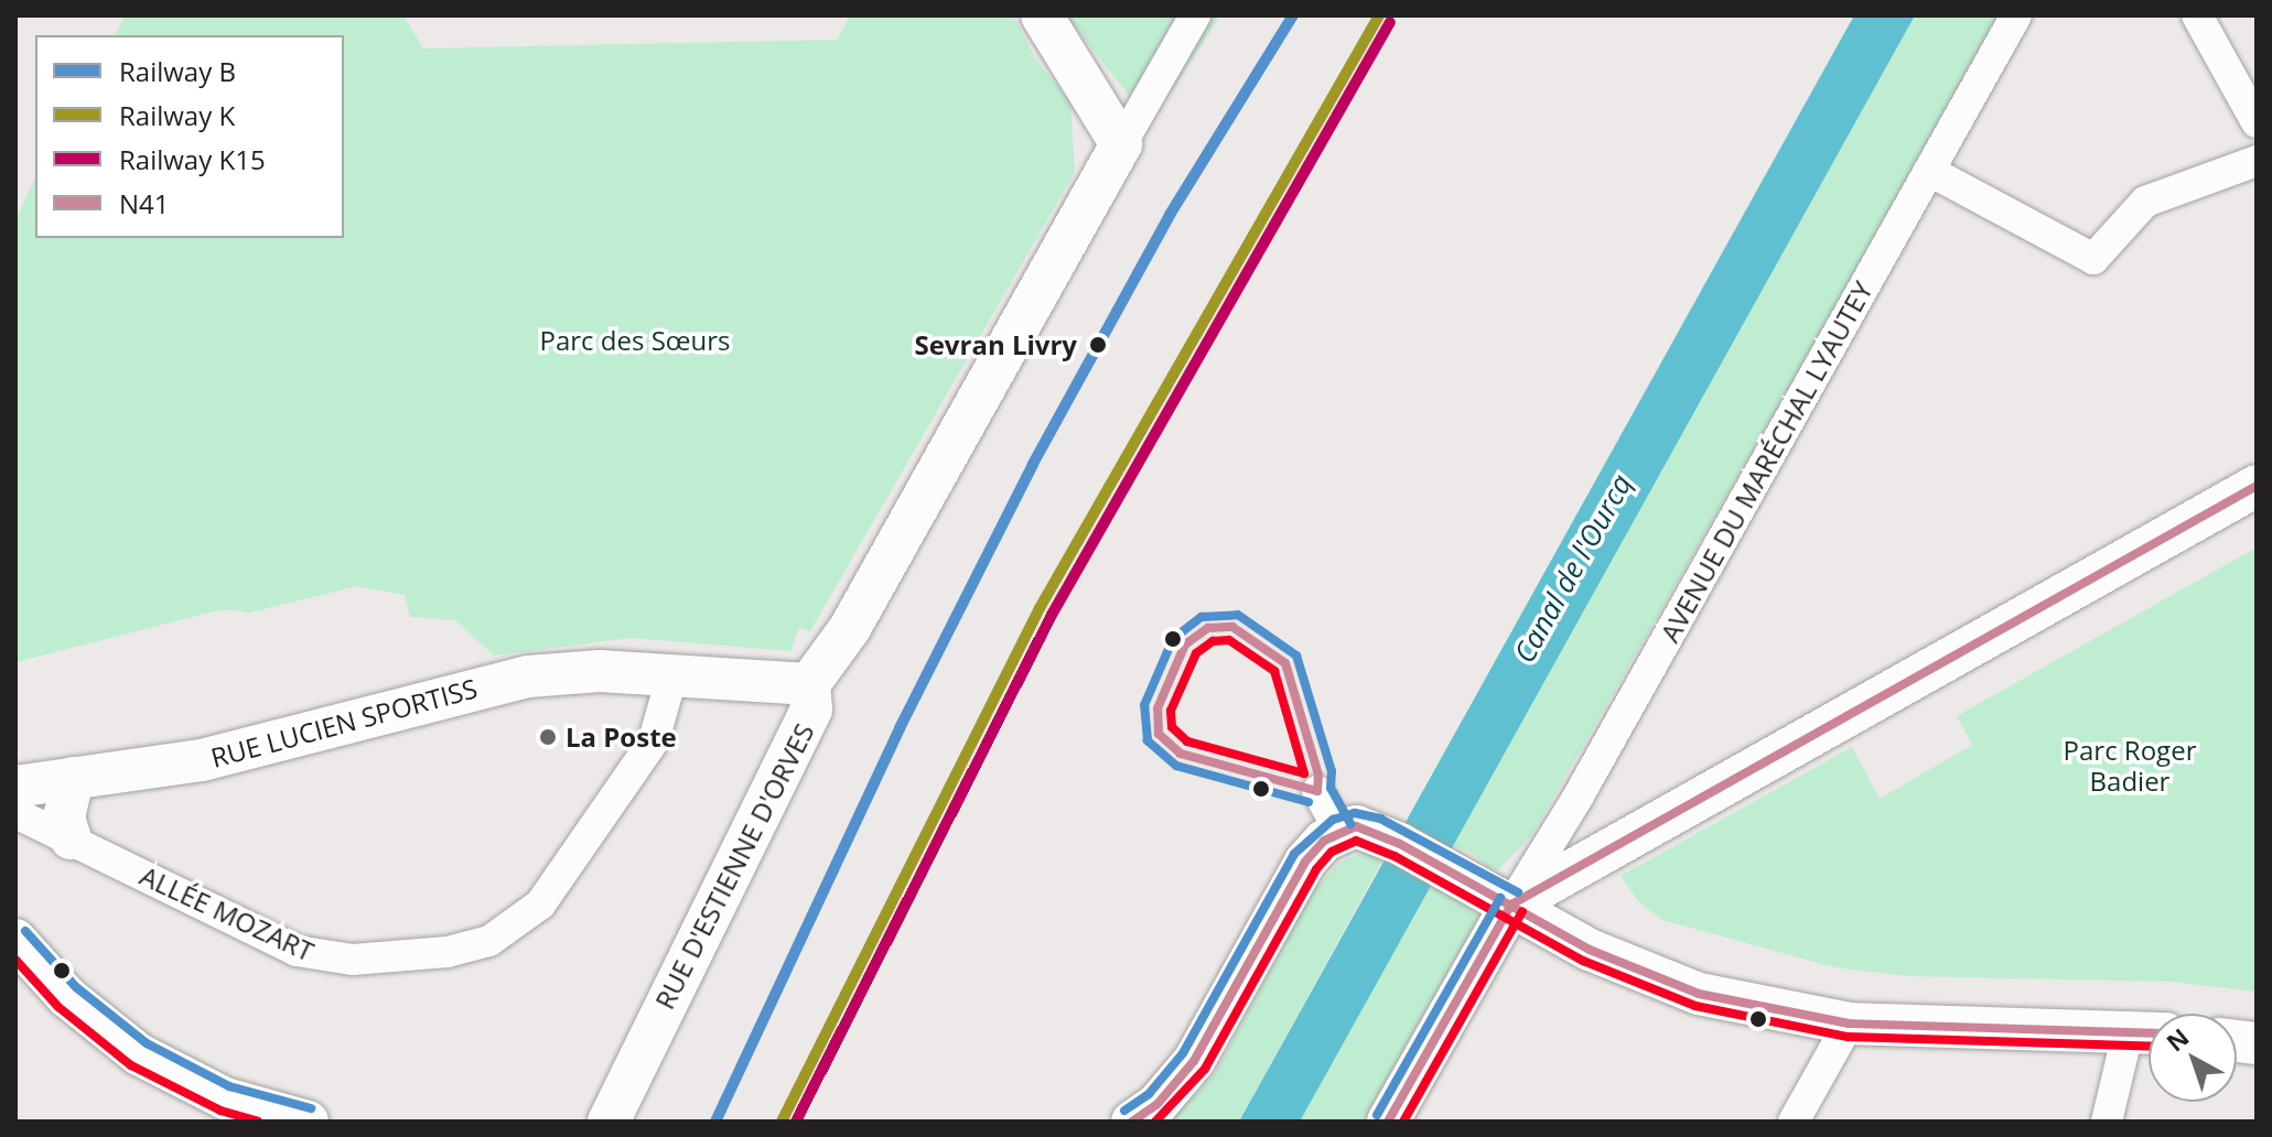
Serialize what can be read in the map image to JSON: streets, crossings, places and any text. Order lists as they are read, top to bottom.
{
  "streets": {
    "street": [
      "AVENUE DU MARÉCHAL LYAUTEY",
      "RUE LUCIEN SPORTISS",
      "RUE D'ESTIENNE D'ORVES",
      "ALLÉE MOZART"
    ]
  },
  "crossings": [
    ["RUE LUCIEN SPORTISS", "RUE D'ESTIENNE D'ORVES"],
    ["RUE LUCIEN SPORTISS", "ALLÉE MOZART"]
  ],
  "water": ["Canal de l'Ourcq"],
  "parks": ["Parc des Sœurs", "Parc Roger Badier"],
  "places": ["Sevran Livry", "La Poste"],
  "lines": [
    "rail line B",
    "rail line K",
    "rail line K15",
    "transit line N41"
  ],
  "legend": [
    "Railway B",
    "Railway K",
    "Railway K15",
    "N41"
  ],
  "north": "top left"
}
